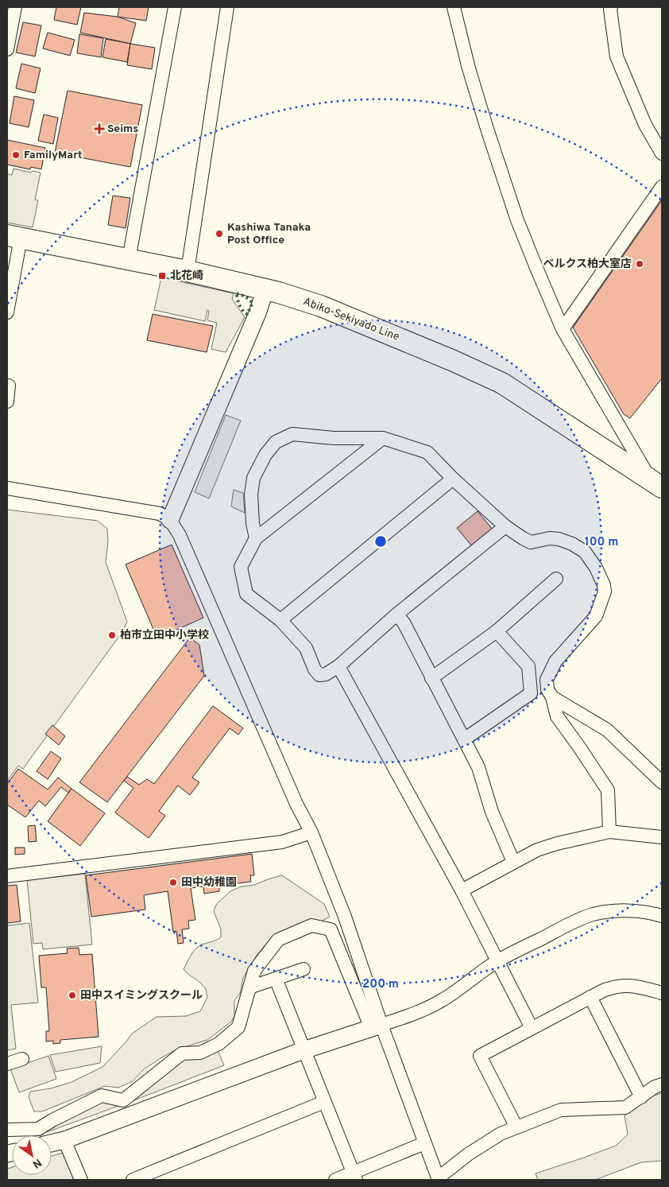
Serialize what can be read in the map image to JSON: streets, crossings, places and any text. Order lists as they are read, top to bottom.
{
  "streets": {
    "main road": ["Abiko-Sekiyado Line"]
  },
  "places": {
    "health": ["Seims"],
    "other": [
      "FamilyMart",
      "Kashiwa Tanaka Post Office",
      "ベルクス柏大室店",
      "柏市立田中小学校",
      "田中幼稚園",
      "田中スイミングスクール"
    ],
    "transit": ["北花崎"]
  },
  "north": "bottom right",
  "rings": ["100 m", "200 m"]
}
